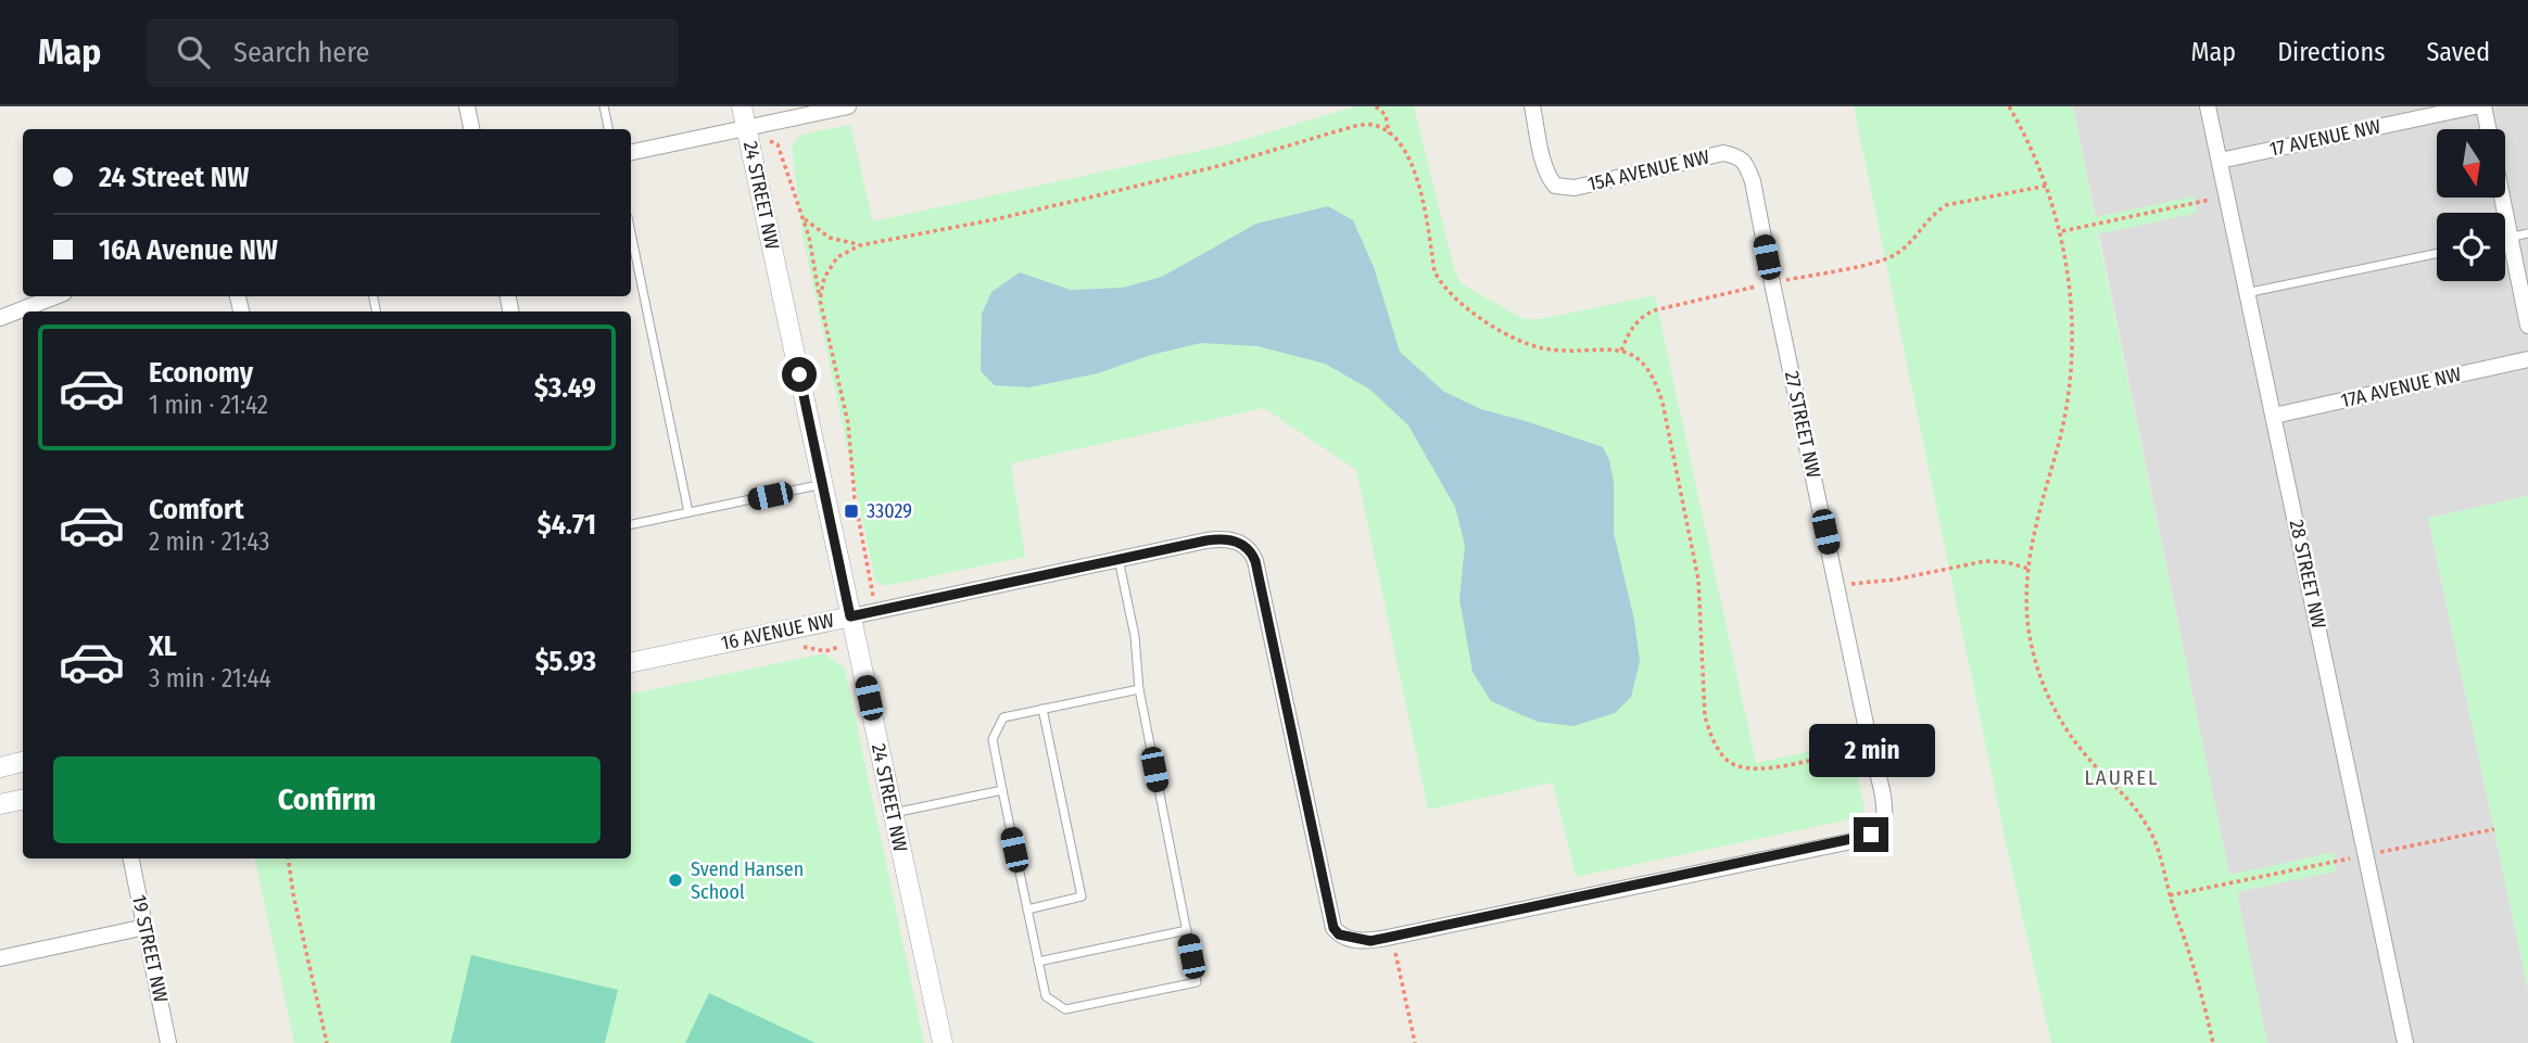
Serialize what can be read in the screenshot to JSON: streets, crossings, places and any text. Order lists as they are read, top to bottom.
{
  "streets": {
    "street": [
      "17 AVENUE NW",
      "15A AVENUE NW",
      "24 STREET NW",
      "17A AVENUE NW",
      "27 STREET NW",
      "28 STREET NW",
      "16 AVENUE NW",
      "19 STREET NW"
    ]
  },
  "crossings": [
    ["17 AVENUE NW", "28 STREET NW"],
    ["15A AVENUE NW", "27 STREET NW"],
    ["24 STREET NW", "16 AVENUE NW"],
    ["17A AVENUE NW", "28 STREET NW"],
    ["27 STREET NW", "16 AVENUE NW"]
  ],
  "districts": ["LAUREL"],
  "places": {
    "transit": ["33029"],
    "other": ["Svend Hansen School"]
  },
  "north": "bottom",
  "page": {
    "header": "Map",
    "search": "Search here",
    "nav": ["Map", "Directions", "Saved"],
    "banner": ["24 Street NW", "16A Avenue NW"],
    "list": [
      {
        "name": "Economy",
        "note": "1 min · 21:42",
        "value": "$3.49"
      },
      {
        "name": "Comfort",
        "note": "2 min · 21:43",
        "value": "$4.71"
      },
      {
        "name": "XL",
        "note": "3 min · 21:44",
        "value": "$5.93"
      }
    ],
    "bubble": "2 min",
    "buttons": "Confirm"
  }
}
